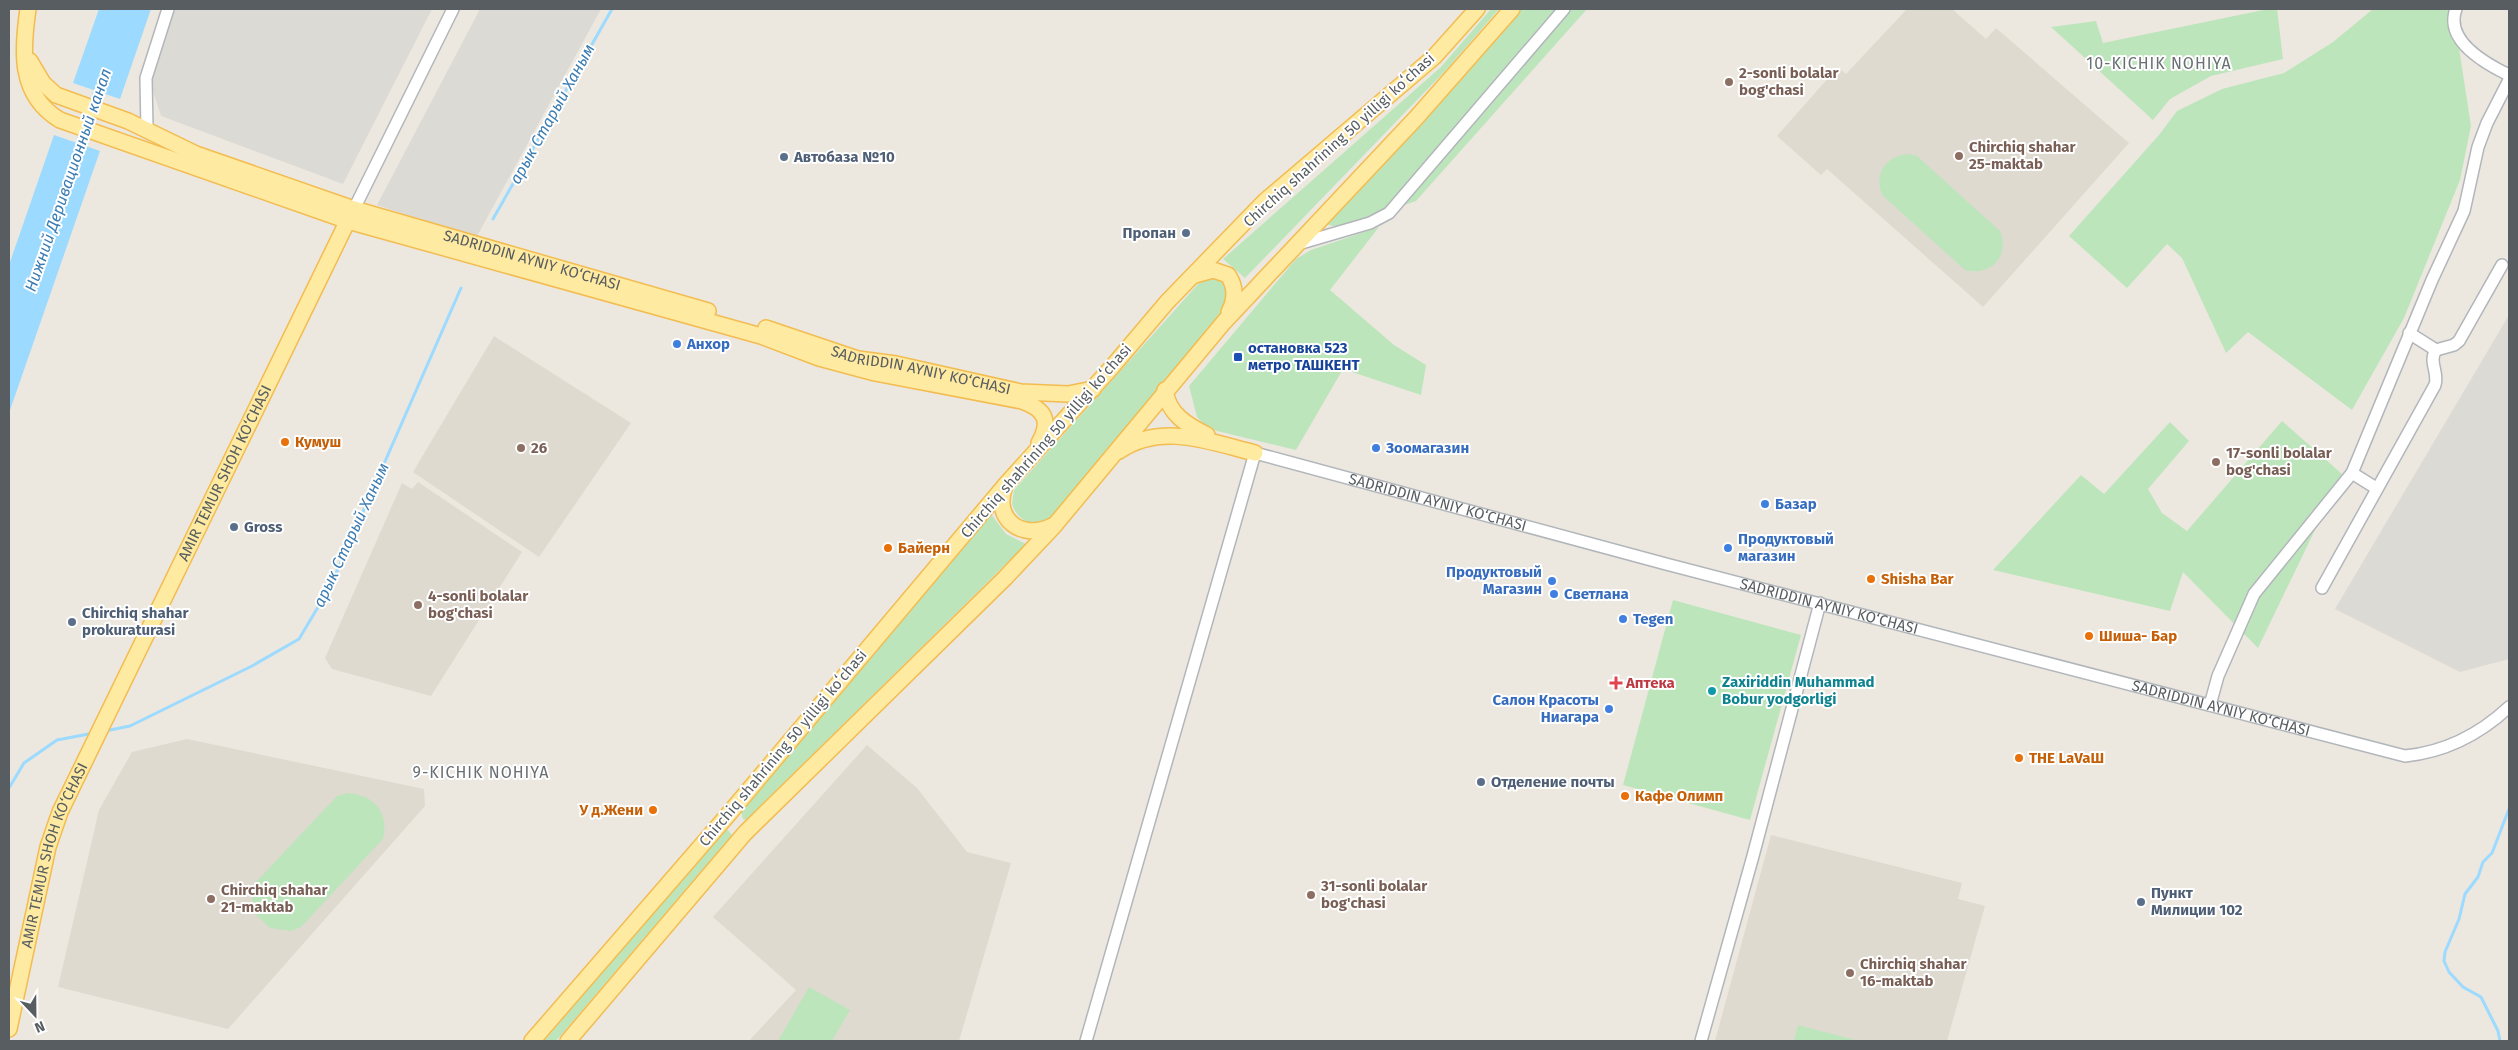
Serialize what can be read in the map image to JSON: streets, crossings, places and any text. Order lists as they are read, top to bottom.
{
  "streets": {
    "main road": ["Chirchiq shahrining 50 yilligi koʻchasi", "SADRIDDIN AYNIY KO‘CHASI", "AMIR TEMUR SHOH KO‘CHASI"]
  },
  "crossings": [
    ["Chirchiq shahrining 50 yilligi koʻchasi", "SADRIDDIN AYNIY KO‘CHASI"],
    ["SADRIDDIN AYNIY KO‘CHASI", "AMIR TEMUR SHOH KO‘CHASI"]
  ],
  "districts": ["10-KICHIK NOHIYA", "9-KICHIK NOHIYA"],
  "water": ["арык Старый Ханым", "Нижний Деривационный канал"],
  "places": {
    "other": [
      "2-sonli bolalar bog'chasi",
      "Chirchiq shahar 25-maktab",
      "Автобаза №10",
      "Пропан",
      "Анхор",
      "Кумуш",
      "26",
      "Зоомагазин",
      "17-sonli bolalar bog'chasi",
      "Базар",
      "Gross",
      "Байерн",
      "Продуктовый магазин",
      "Shisha Bar",
      "Продуктовый Магазин",
      "Светлана",
      "4-sonli bolalar bog'chasi",
      "Tegen",
      "Chirchiq shahar prokuraturasi",
      "Шиша- Бар",
      "Zaxiriddin Muhammad Bobur yodgorligi",
      "Салон Красоты Ниагара",
      "THE LaVaШ",
      "Отделение почты",
      "Кафе Олимп",
      "У д.Жени",
      "31-sonli bolalar bog'chasi",
      "Chirchiq shahar 21-maktab",
      "Пункт Милиции 102",
      "Chirchiq shahar 16-maktab"
    ],
    "transit": ["остановка 523 метро ТАШКЕНТ"],
    "health": ["Аптека"]
  },
  "north": "bottom"
}
